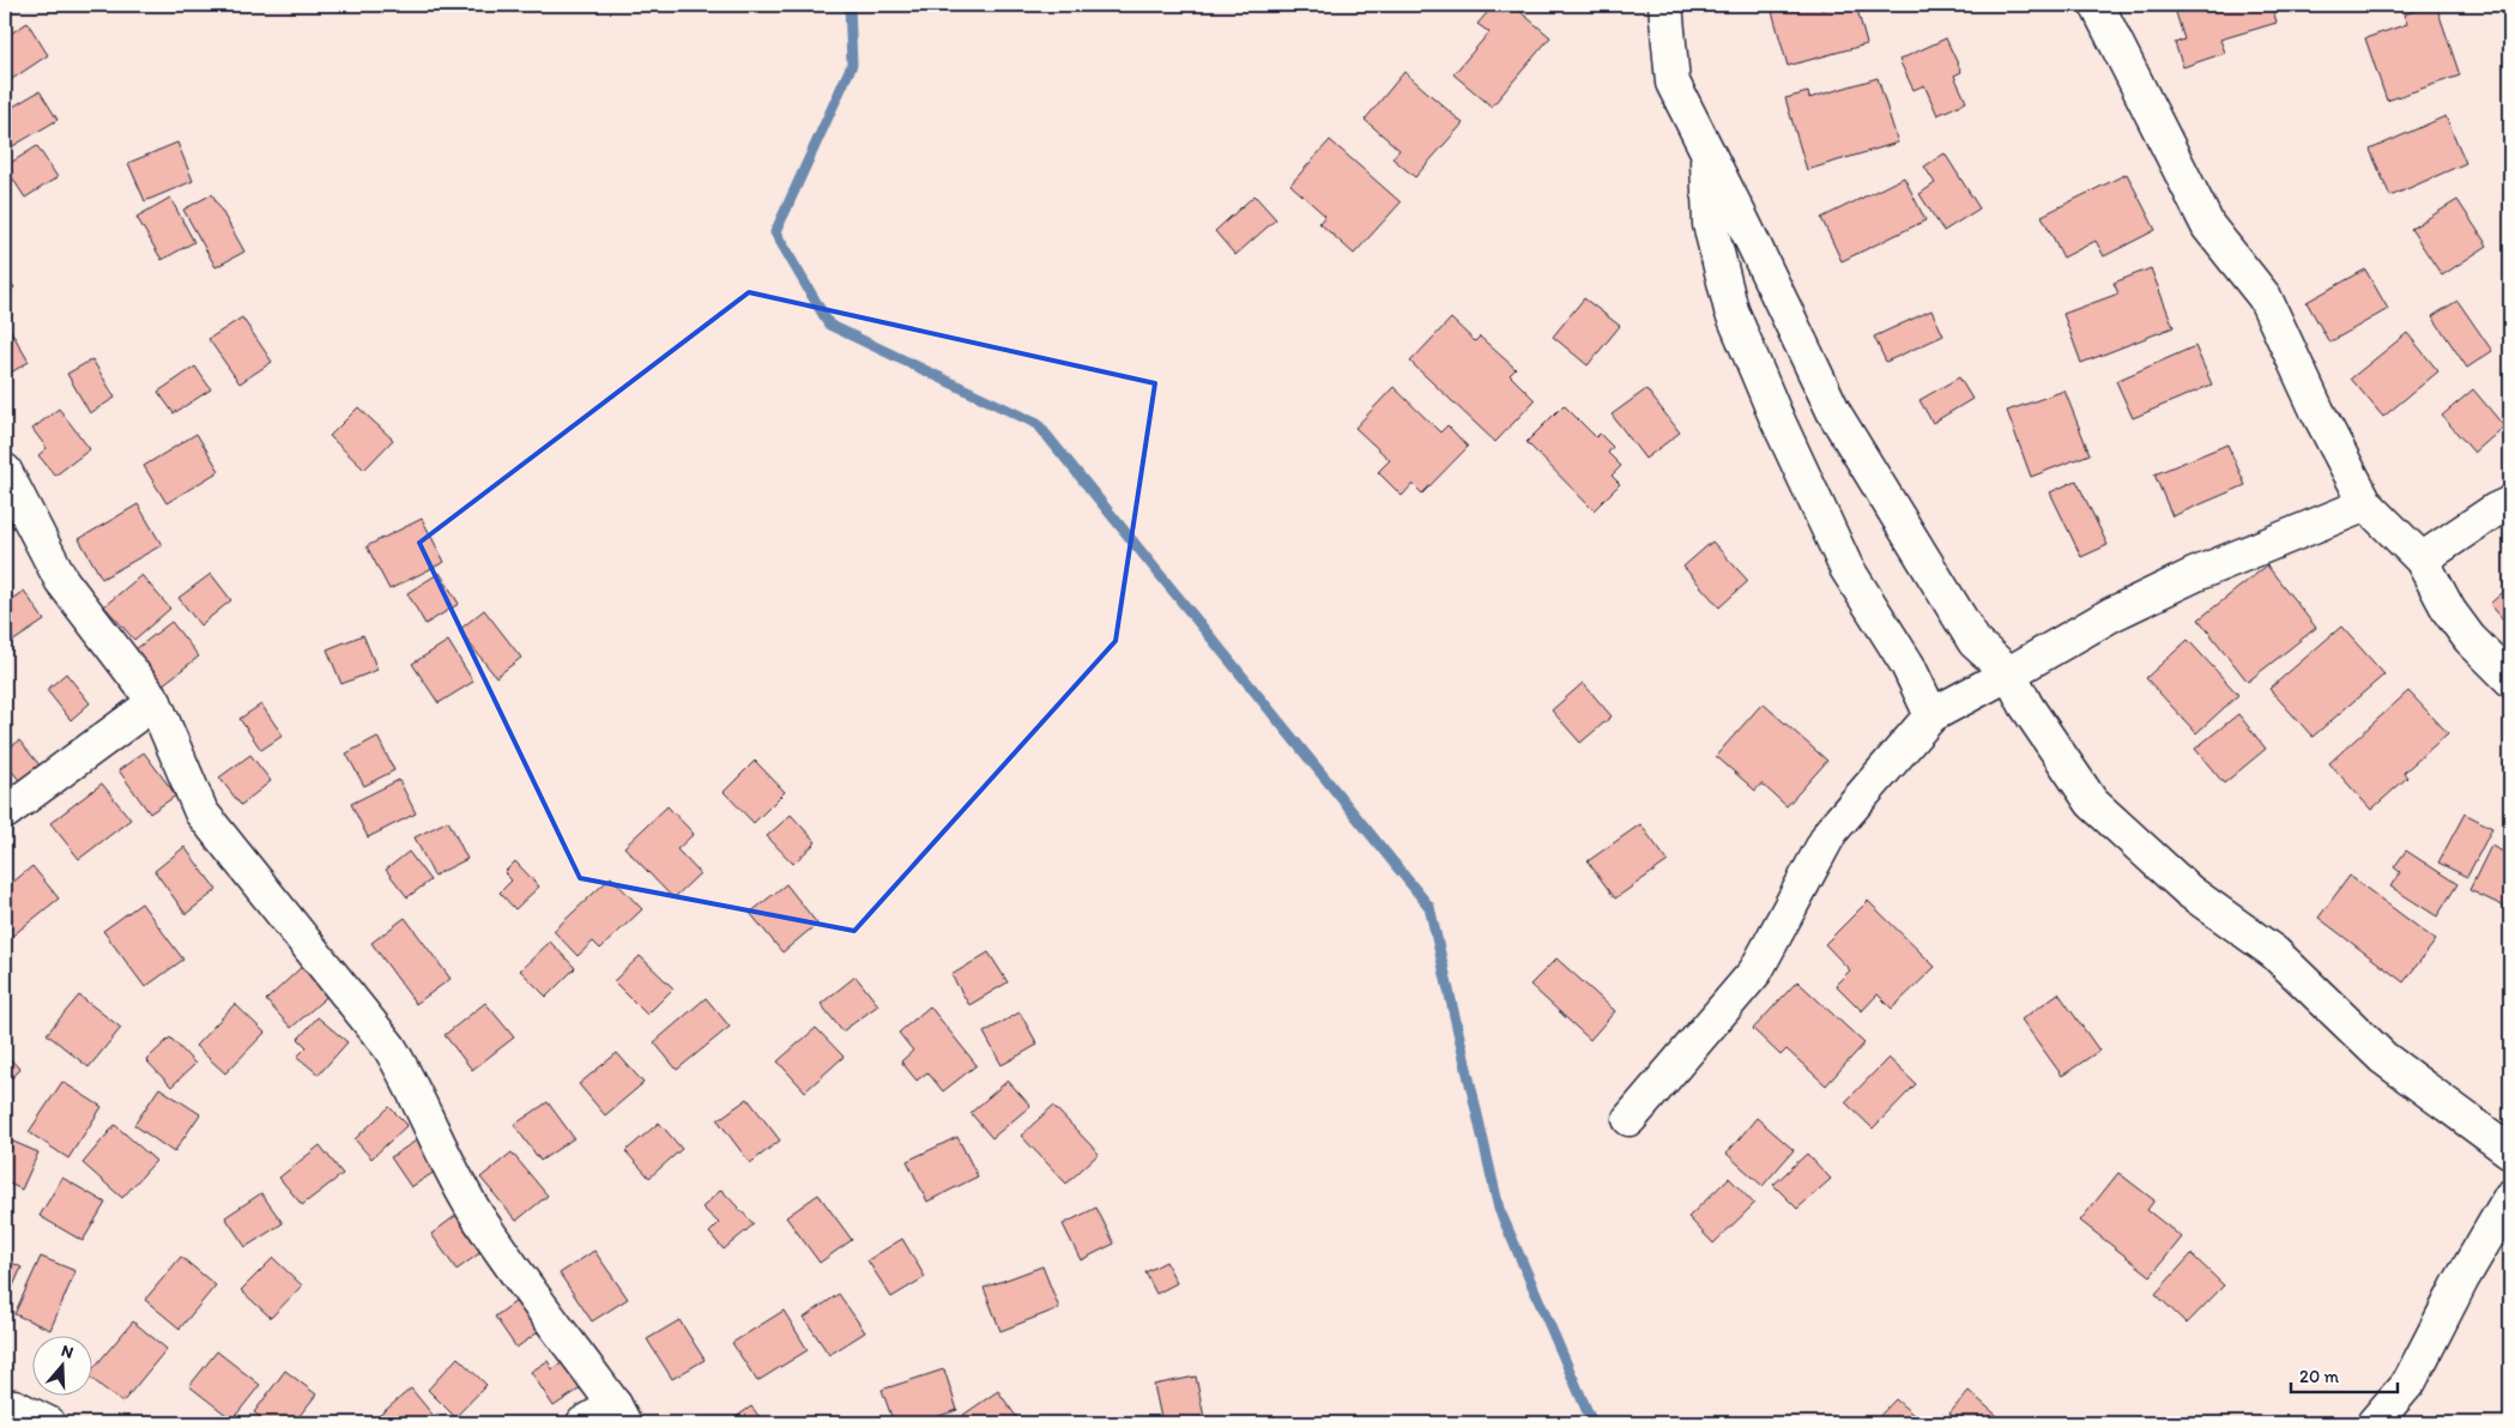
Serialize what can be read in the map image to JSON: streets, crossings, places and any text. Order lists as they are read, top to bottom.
{
  "scale_bar": "20 m",
  "north": "top"
}
